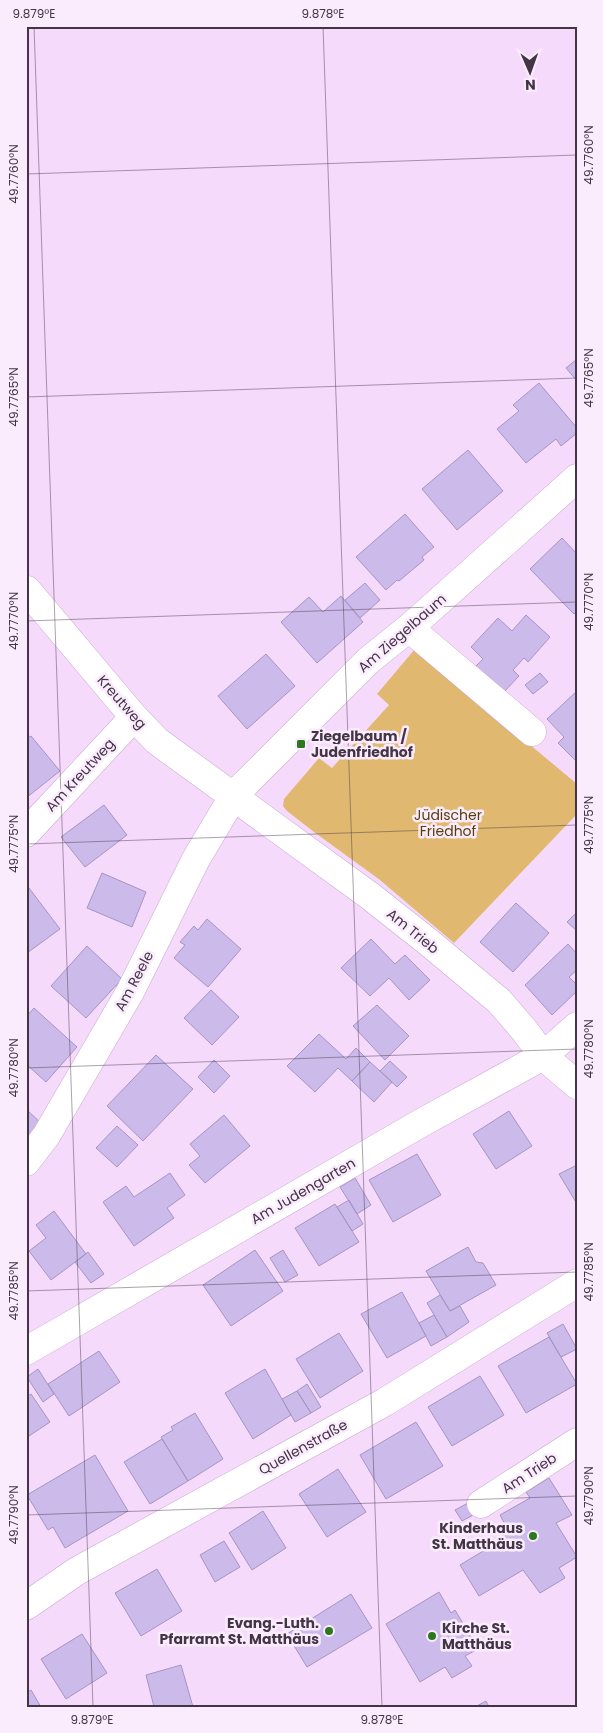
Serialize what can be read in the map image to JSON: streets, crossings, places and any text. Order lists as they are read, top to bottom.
{
  "streets": {
    "street": [
      "Am Ziegelbaum",
      "Kreutweg",
      "Am Kreutweg",
      "Am Trieb",
      "Am Reele",
      "Am Judengarten",
      "Quellenstraße"
    ]
  },
  "crossings": [
    ["Am Ziegelbaum", "Kreutweg"],
    ["Am Ziegelbaum", "Am Trieb"],
    ["Am Ziegelbaum", "Am Reele"],
    ["Kreutweg", "Am Kreutweg"],
    ["Kreutweg", "Am Trieb"],
    ["Kreutweg", "Am Reele"],
    ["Am Trieb", "Am Reele"],
    ["Am Trieb", "Am Judengarten"]
  ],
  "parks": ["Jüdischer Friedhof"],
  "places": {
    "transit": ["Ziegelbaum / Judenfriedhof"],
    "other": ["Kinderhaus St. Matthäus", "Evang.-Luth. Pfarramt St. Matthäus", "Kirche St. Matthäus"]
  },
  "north": "bottom",
  "coordinates": [
    "9.879°E",
    "9.878°E",
    "49.7760°N",
    "49.7765°N",
    "49.7770°N",
    "49.7775°N",
    "49.7780°N",
    "49.7785°N",
    "49.7790°N"
  ]
}
